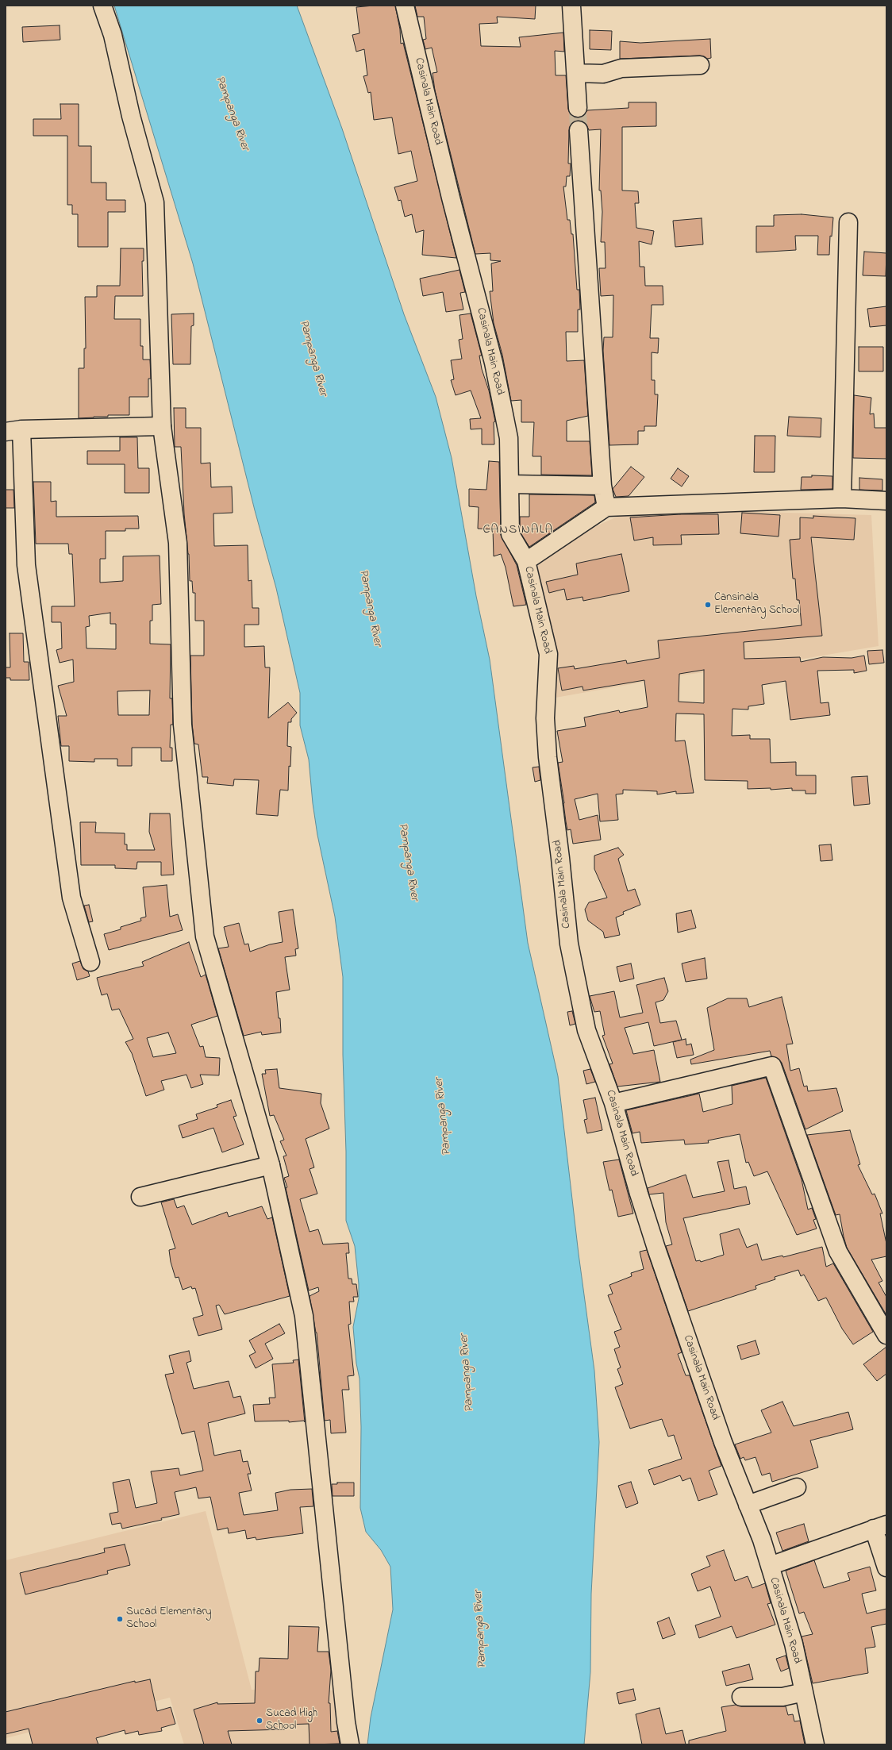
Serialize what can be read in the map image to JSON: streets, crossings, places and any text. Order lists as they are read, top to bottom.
{
  "streets": {
    "street": ["Casinala Main Road"]
  },
  "districts": ["CANSINALA"],
  "water": ["Pampanga River"],
  "places": ["Cansinala Elementary School", "Sucad Elementary School", "Sucad High School"]
}
